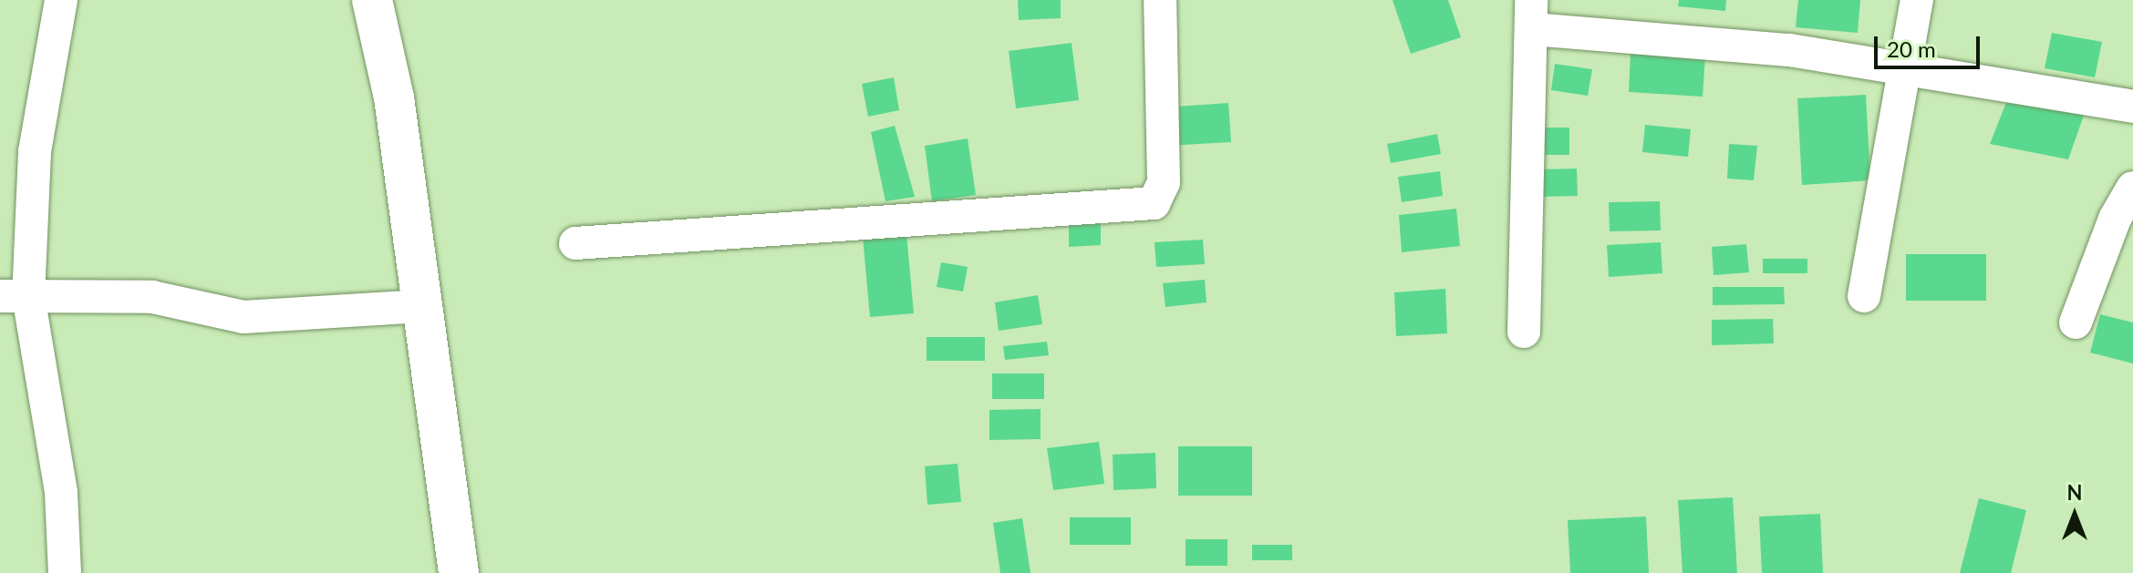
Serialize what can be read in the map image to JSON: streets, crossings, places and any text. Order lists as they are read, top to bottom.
{
  "scale_bar": "20 m",
  "north": "top"
}
